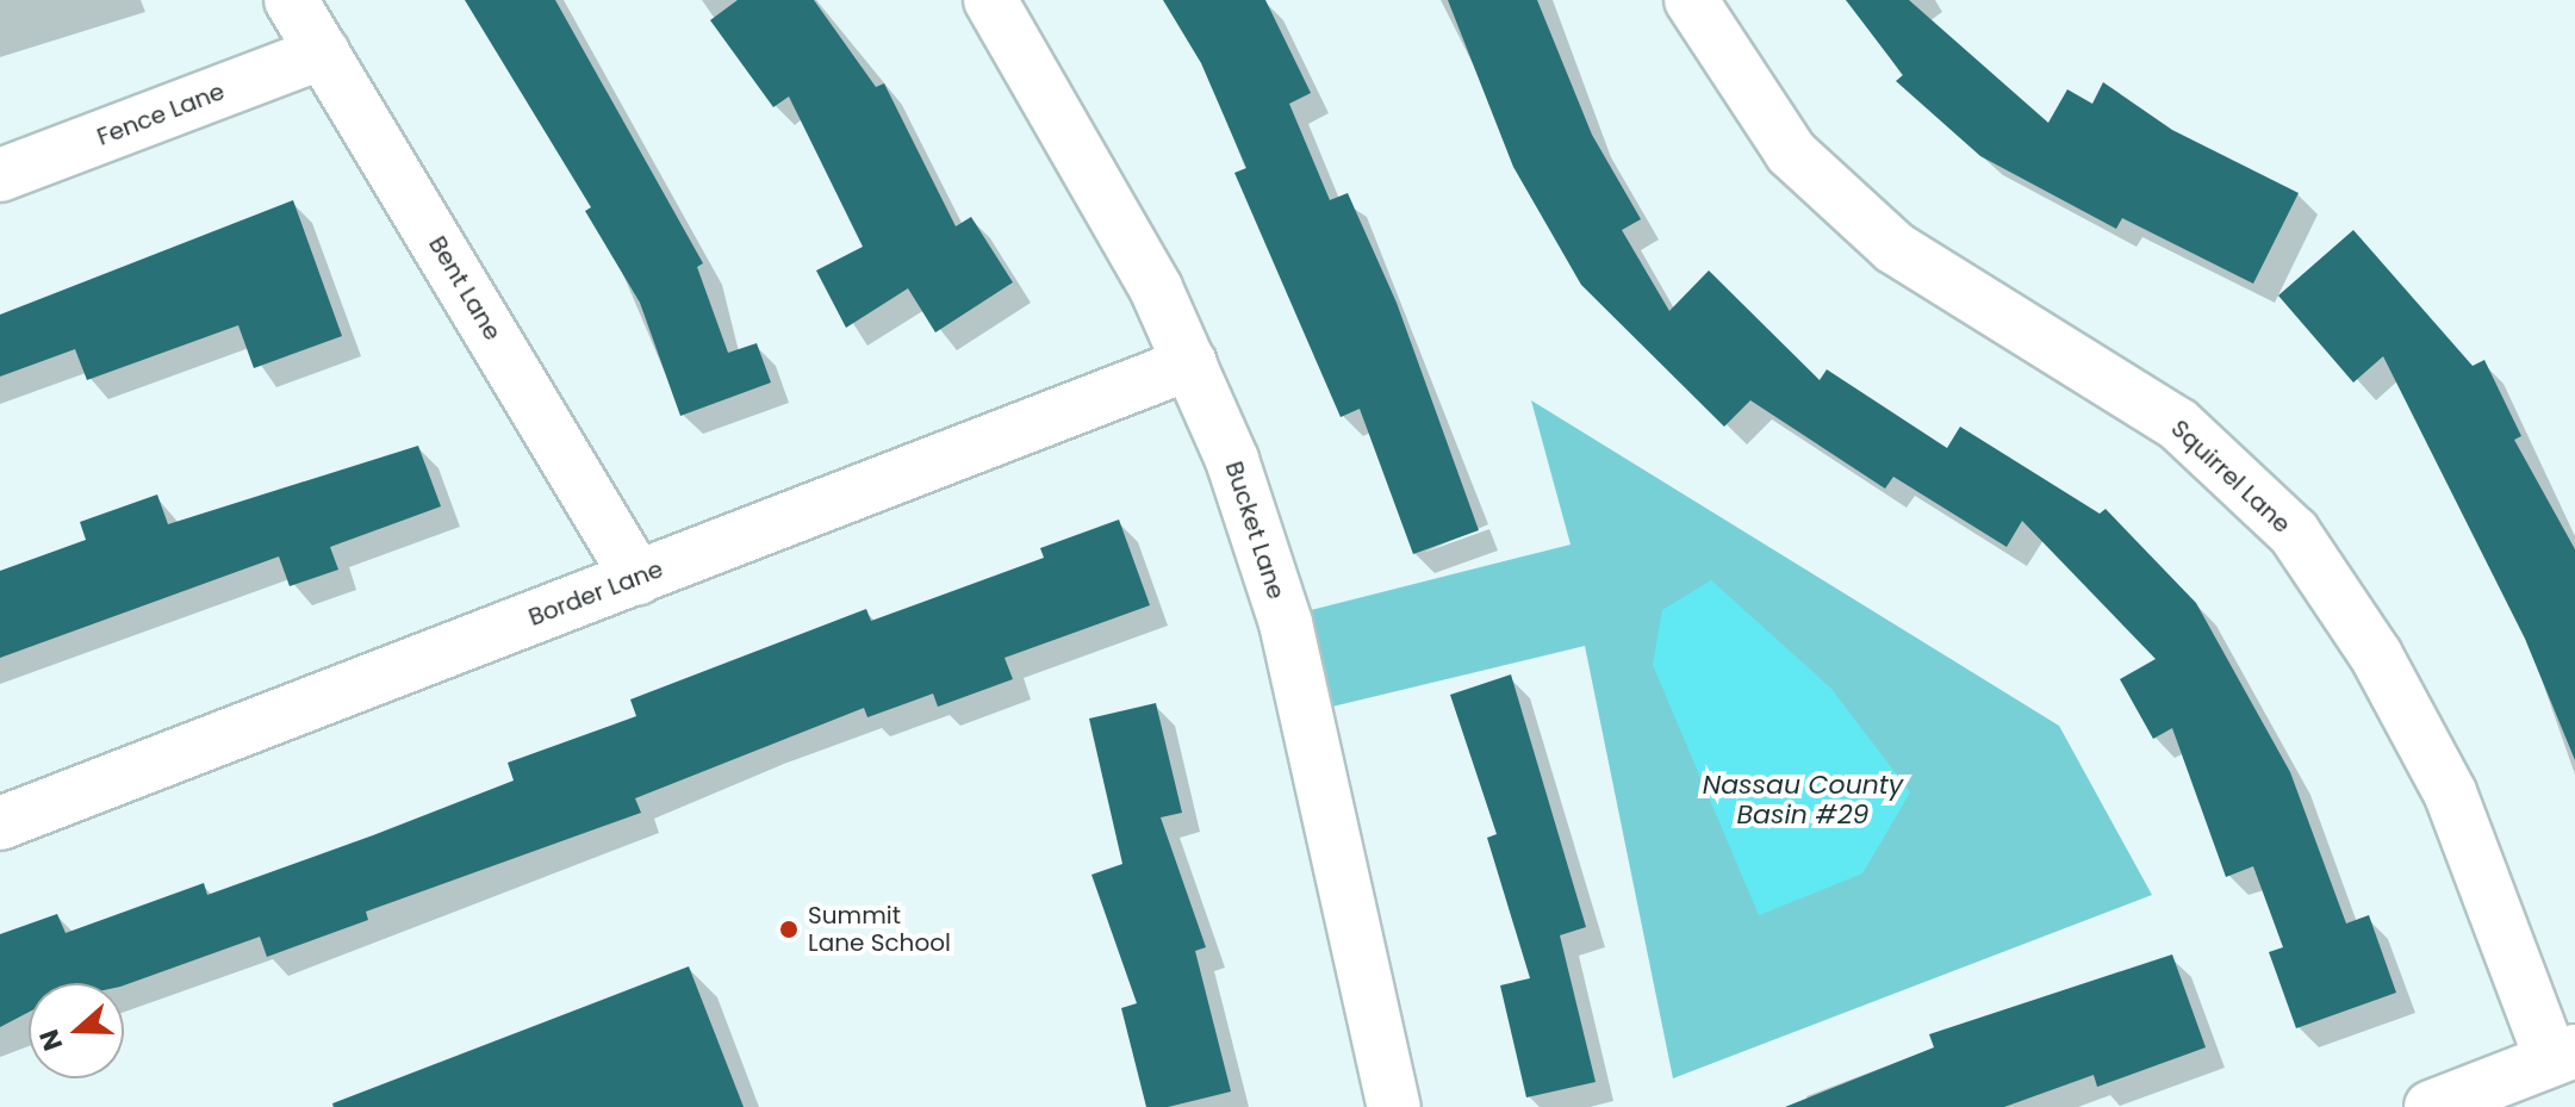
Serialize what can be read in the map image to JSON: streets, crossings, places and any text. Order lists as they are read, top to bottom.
{
  "streets": {
    "street": [
      "Fence Lane",
      "Bent Lane",
      "Squirrel Lane",
      "Bucket Lane",
      "Border Lane"
    ]
  },
  "crossings": [
    ["Fence Lane", "Bent Lane"],
    ["Bent Lane", "Border Lane"],
    ["Bucket Lane", "Border Lane"]
  ],
  "water": ["Nassau County Basin #29"],
  "places": ["Summit Lane School"],
  "north": "left"
}
